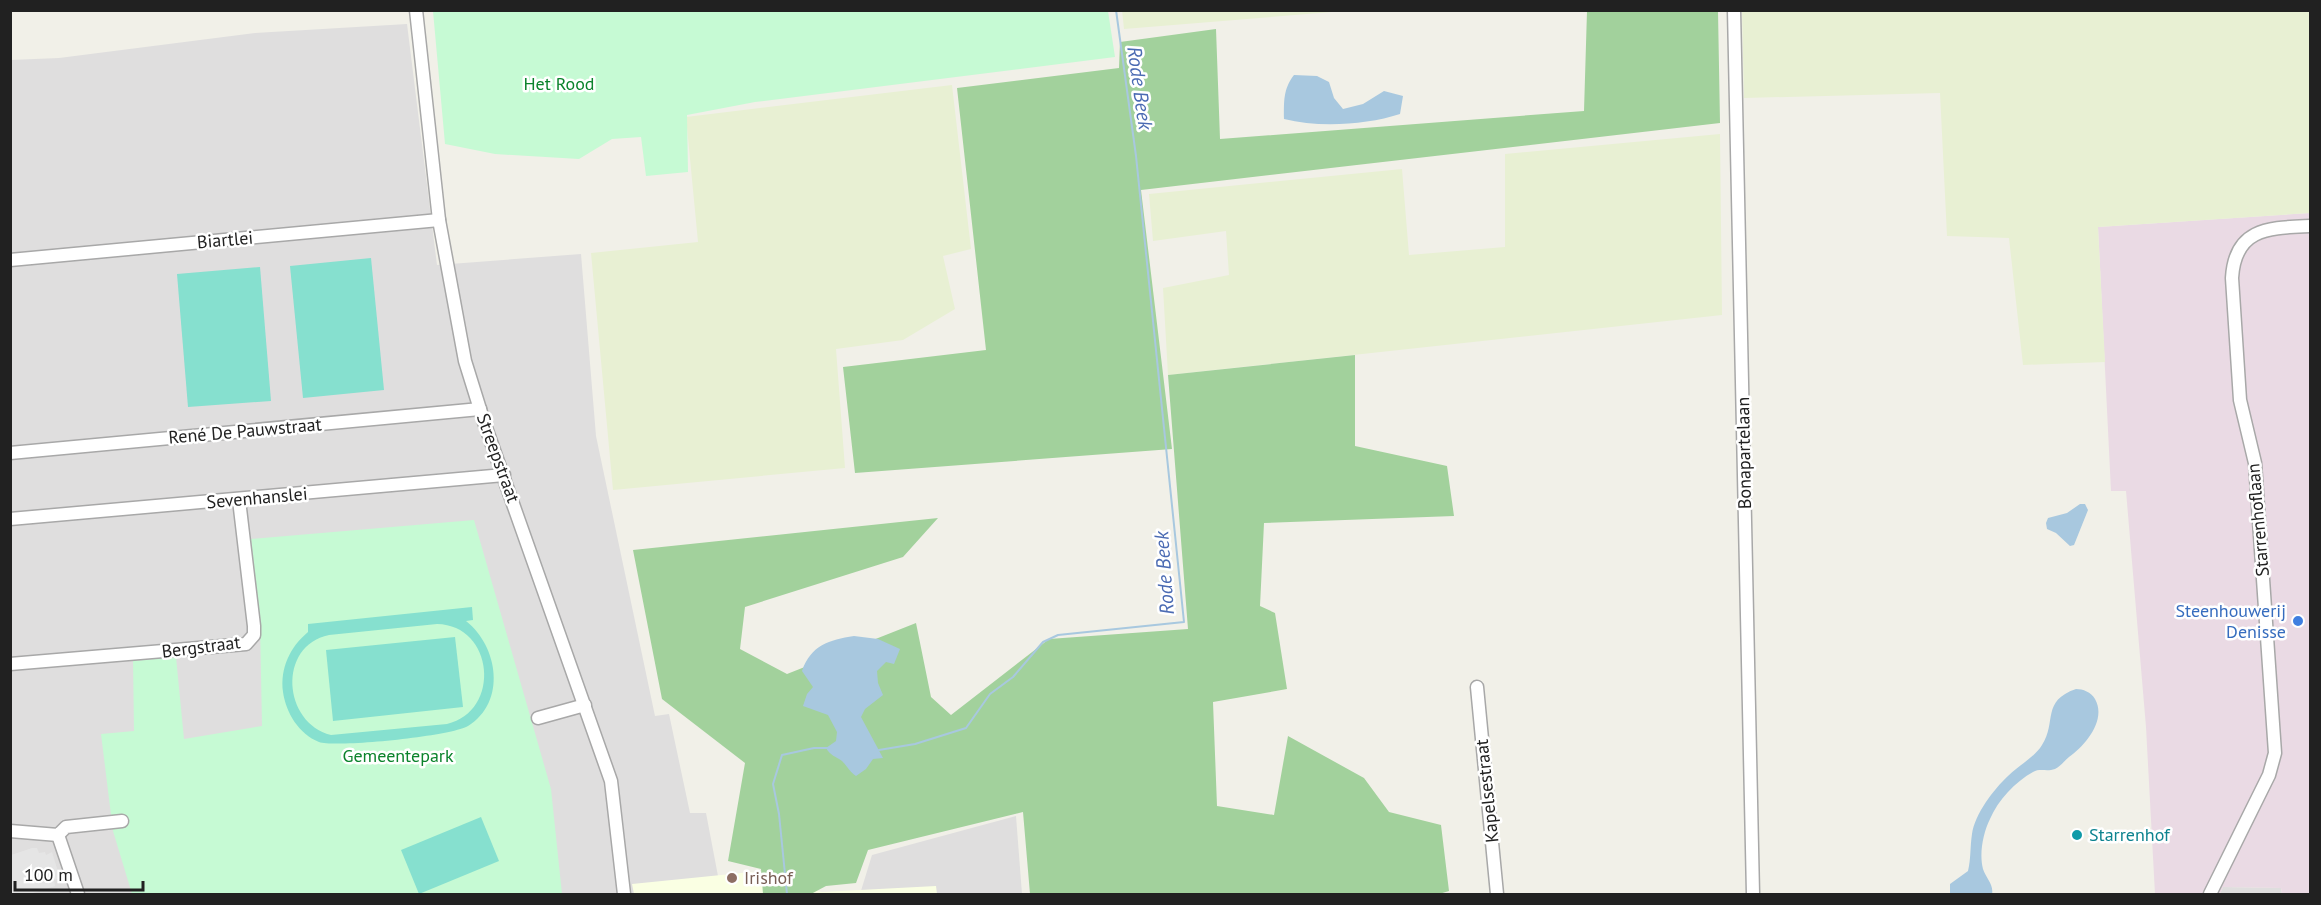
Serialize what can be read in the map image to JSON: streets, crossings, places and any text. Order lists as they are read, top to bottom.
{
  "streets": {
    "street": [
      "Biartlei",
      "René De Pauwstraat",
      "Bonapartelaan",
      "Streepstraat",
      "Sevenhanslei",
      "Starrenhoflaan",
      "Bergstraat",
      "Kapelsestraat"
    ]
  },
  "crossings": [
    ["Biartlei", "Streepstraat"],
    ["René De Pauwstraat", "Streepstraat"],
    ["Streepstraat", "Sevenhanslei"],
    ["Sevenhanslei", "Bergstraat"]
  ],
  "water": ["Rode Beek"],
  "parks": ["Het Rood", "Gemeentepark"],
  "places": ["Steenhouwerij Denisse", "Starrenhof", "Irishof"],
  "scale_bar": "100 m"
}
